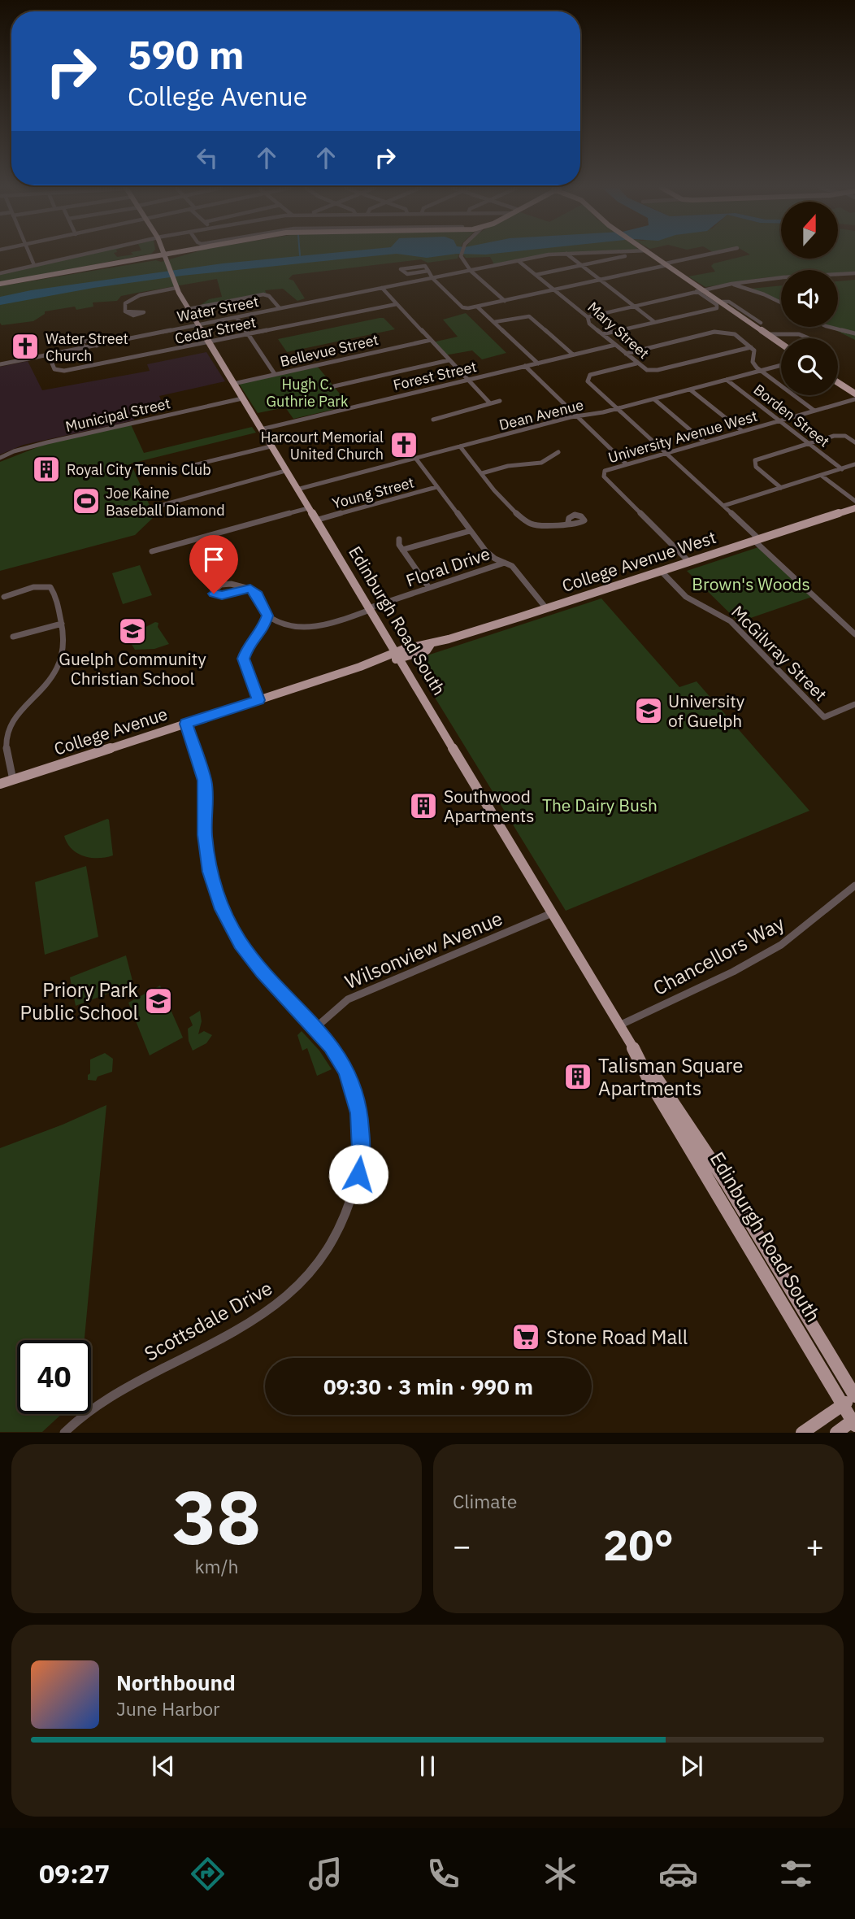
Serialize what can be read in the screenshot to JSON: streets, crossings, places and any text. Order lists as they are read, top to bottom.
{
  "streets": {
    "main road": ["College Avenue West", "Edinburgh Road South", "College Avenue"],
    "street": [
      "Water Street",
      "Cedar Street",
      "Mary Street",
      "Bellevue Street",
      "Forest Street",
      "Municipal Street",
      "Dean Avenue",
      "Borden Street",
      "University Avenue West",
      "Young Street",
      "Floral Drive",
      "McGilvray Street",
      "Wilsonview Avenue",
      "Chancellors Way",
      "Scottsdale Drive"
    ]
  },
  "crossings": [
    ["Water Street", "Cedar Street"],
    ["Water Street", "Mary Street"],
    ["Water Street", "Edinburgh Road South"],
    ["Cedar Street", "Edinburgh Road South"],
    ["Mary Street", "Forest Street"],
    ["Bellevue Street", "Edinburgh Road South"],
    ["Forest Street", "Edinburgh Road South"],
    ["Municipal Street", "Edinburgh Road South"],
    ["Dean Avenue", "Borden Street"],
    ["Dean Avenue", "Edinburgh Road South"],
    ["Borden Street", "University Avenue West"],
    ["University Avenue West", "College Avenue West"],
    ["Young Street", "Edinburgh Road South"],
    ["College Avenue West", "Edinburgh Road South"],
    ["College Avenue West", "McGilvray Street"],
    ["College Avenue West", "College Avenue"],
    ["Floral Drive", "Edinburgh Road South"],
    ["Edinburgh Road South", "Wilsonview Avenue"],
    ["Edinburgh Road South", "Chancellors Way"],
    ["College Avenue", "Scottsdale Drive"],
    ["Wilsonview Avenue", "Scottsdale Drive"]
  ],
  "parks": ["Hugh C. Guthrie Park", "Brown's Woods", "The Dairy Bush"],
  "places": {
    "church": ["Water Street Church", "Harcourt Memorial United Church"],
    "building": ["Royal City Tennis Club", "Southwood Apartments", "Talisman Square Apartments"],
    "sports": ["Joe Kaine Baseball Diamond"],
    "school or university": ["Guelph Community Christian School", "University of Guelph", "Priory Park Public School"],
    "supermarket": ["Stone Road Mall"]
  },
  "north": "top",
  "page": {
    "turn": ["590 m", "College Avenue"],
    "limit": "40",
    "trip": "09:30 · 3 min · 990 m",
    "tile": [
      ["38", "km/h"],
      "Climate"
    ],
    "heat": ["−", "20°", "+"],
    "song": ["Northbound", "June Harbor"],
    "tabs": "09:27"
  }
}
